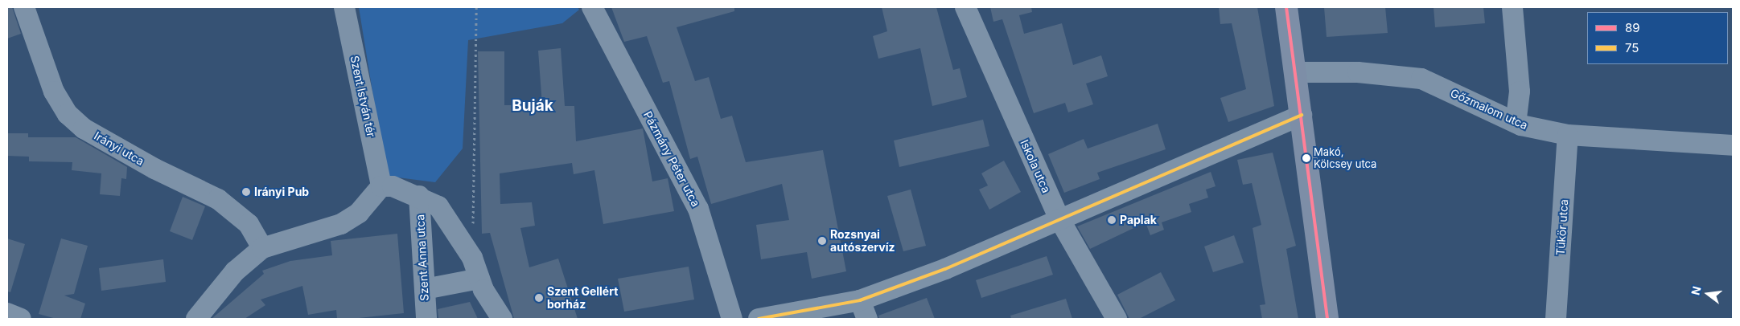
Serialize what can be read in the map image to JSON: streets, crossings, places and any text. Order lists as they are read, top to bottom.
{
  "streets": {
    "street": [
      "Szent István tér",
      "Gőzmalom utca",
      "Irányi utca",
      "Pázmány Péter utca",
      "Iskola utca",
      "Tükör utca",
      "Szent Anna utca"
    ]
  },
  "crossings": [
    ["Gőzmalom utca", "Tükör utca"]
  ],
  "districts": ["Buják"],
  "places": [
    "Makó, Kölcsey utca",
    "Irányi Pub",
    "Paplak",
    "Rozsnyai autószervíz",
    "Szent Gellért borház"
  ],
  "lines": ["transit line 89", "transit line 75"],
  "legend": ["89", "75"],
  "north": "left"
}
